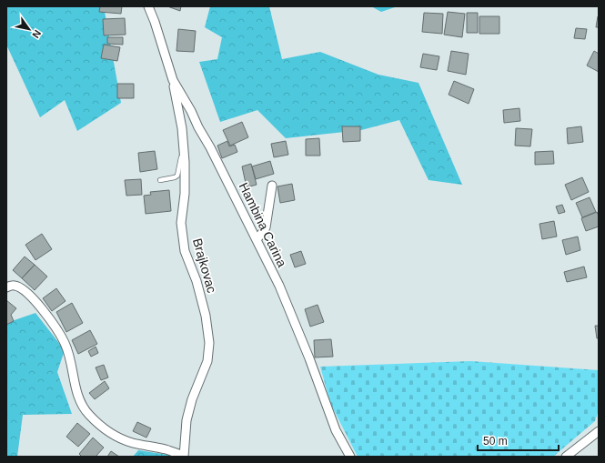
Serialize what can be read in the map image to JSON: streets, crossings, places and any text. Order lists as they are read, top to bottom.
{
  "streets": {
    "street": ["Hambina Carina", "Brajkovac"]
  },
  "crossings": [
    ["Hambina Carina", "Brajkovac"]
  ],
  "scale_bar": "50 m",
  "north": "bottom right"
}
